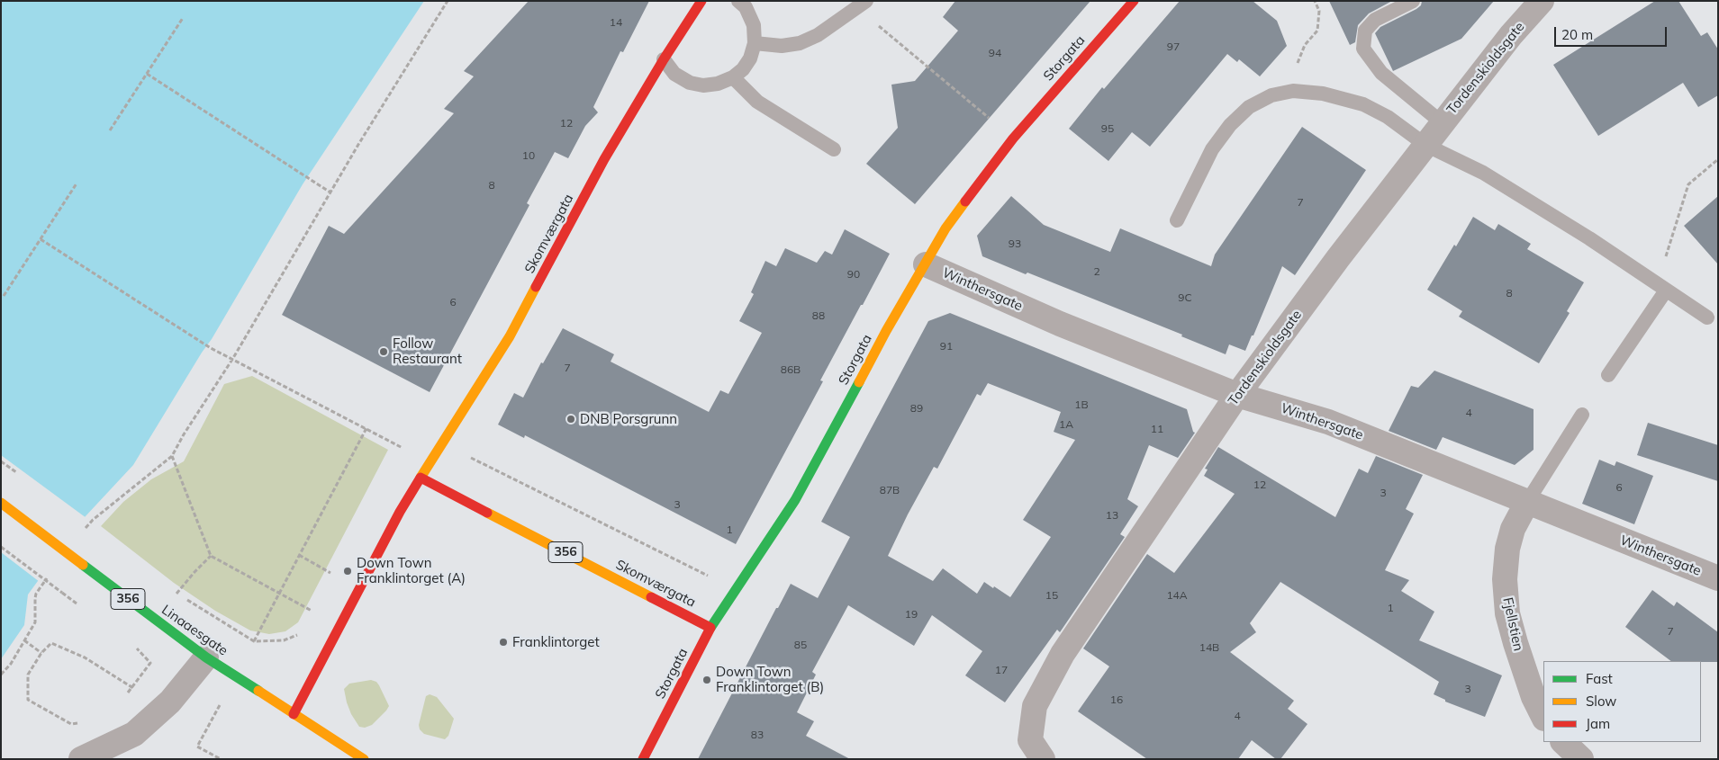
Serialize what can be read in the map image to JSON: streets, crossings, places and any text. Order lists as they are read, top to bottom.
{
  "streets": {
    "street": [
      "Storgata",
      "Tordenskioldsgate",
      "Skomværgata",
      "Winthersgate",
      "356",
      "Fjellstien",
      "Linaaesgate"
    ]
  },
  "crossings": [
    ["Storgata", "Skomværgata"],
    ["Storgata", "Winthersgate"],
    ["Tordenskioldsgate", "Winthersgate"],
    ["Skomværgata", "356"],
    ["Skomværgata", "Linaaesgate"],
    ["Winthersgate", "Fjellstien"],
    ["356", "Linaaesgate"]
  ],
  "places": [
    "Follow Restaurant",
    "DNB Porsgrunn",
    "Down Town Franklintorget (A)",
    "Franklintorget",
    "Down Town Franklintorget (B)"
  ],
  "house_numbers": [
    "14",
    "97",
    "94",
    "12",
    "95",
    "10",
    "8",
    "7",
    "93",
    "2",
    "90",
    "8",
    "9C",
    "6",
    "88",
    "91",
    "7",
    "86B",
    "1B",
    "89",
    "4",
    "1A",
    "11",
    "12",
    "6",
    "87B",
    "3",
    "3",
    "13",
    "1",
    "15",
    "14A",
    "1",
    "19",
    "7",
    "85",
    "14B",
    "17",
    "3",
    "16",
    "4",
    "83"
  ],
  "legend": ["Fast", "Slow", "Jam"],
  "scale_bar": "20 m"
}
